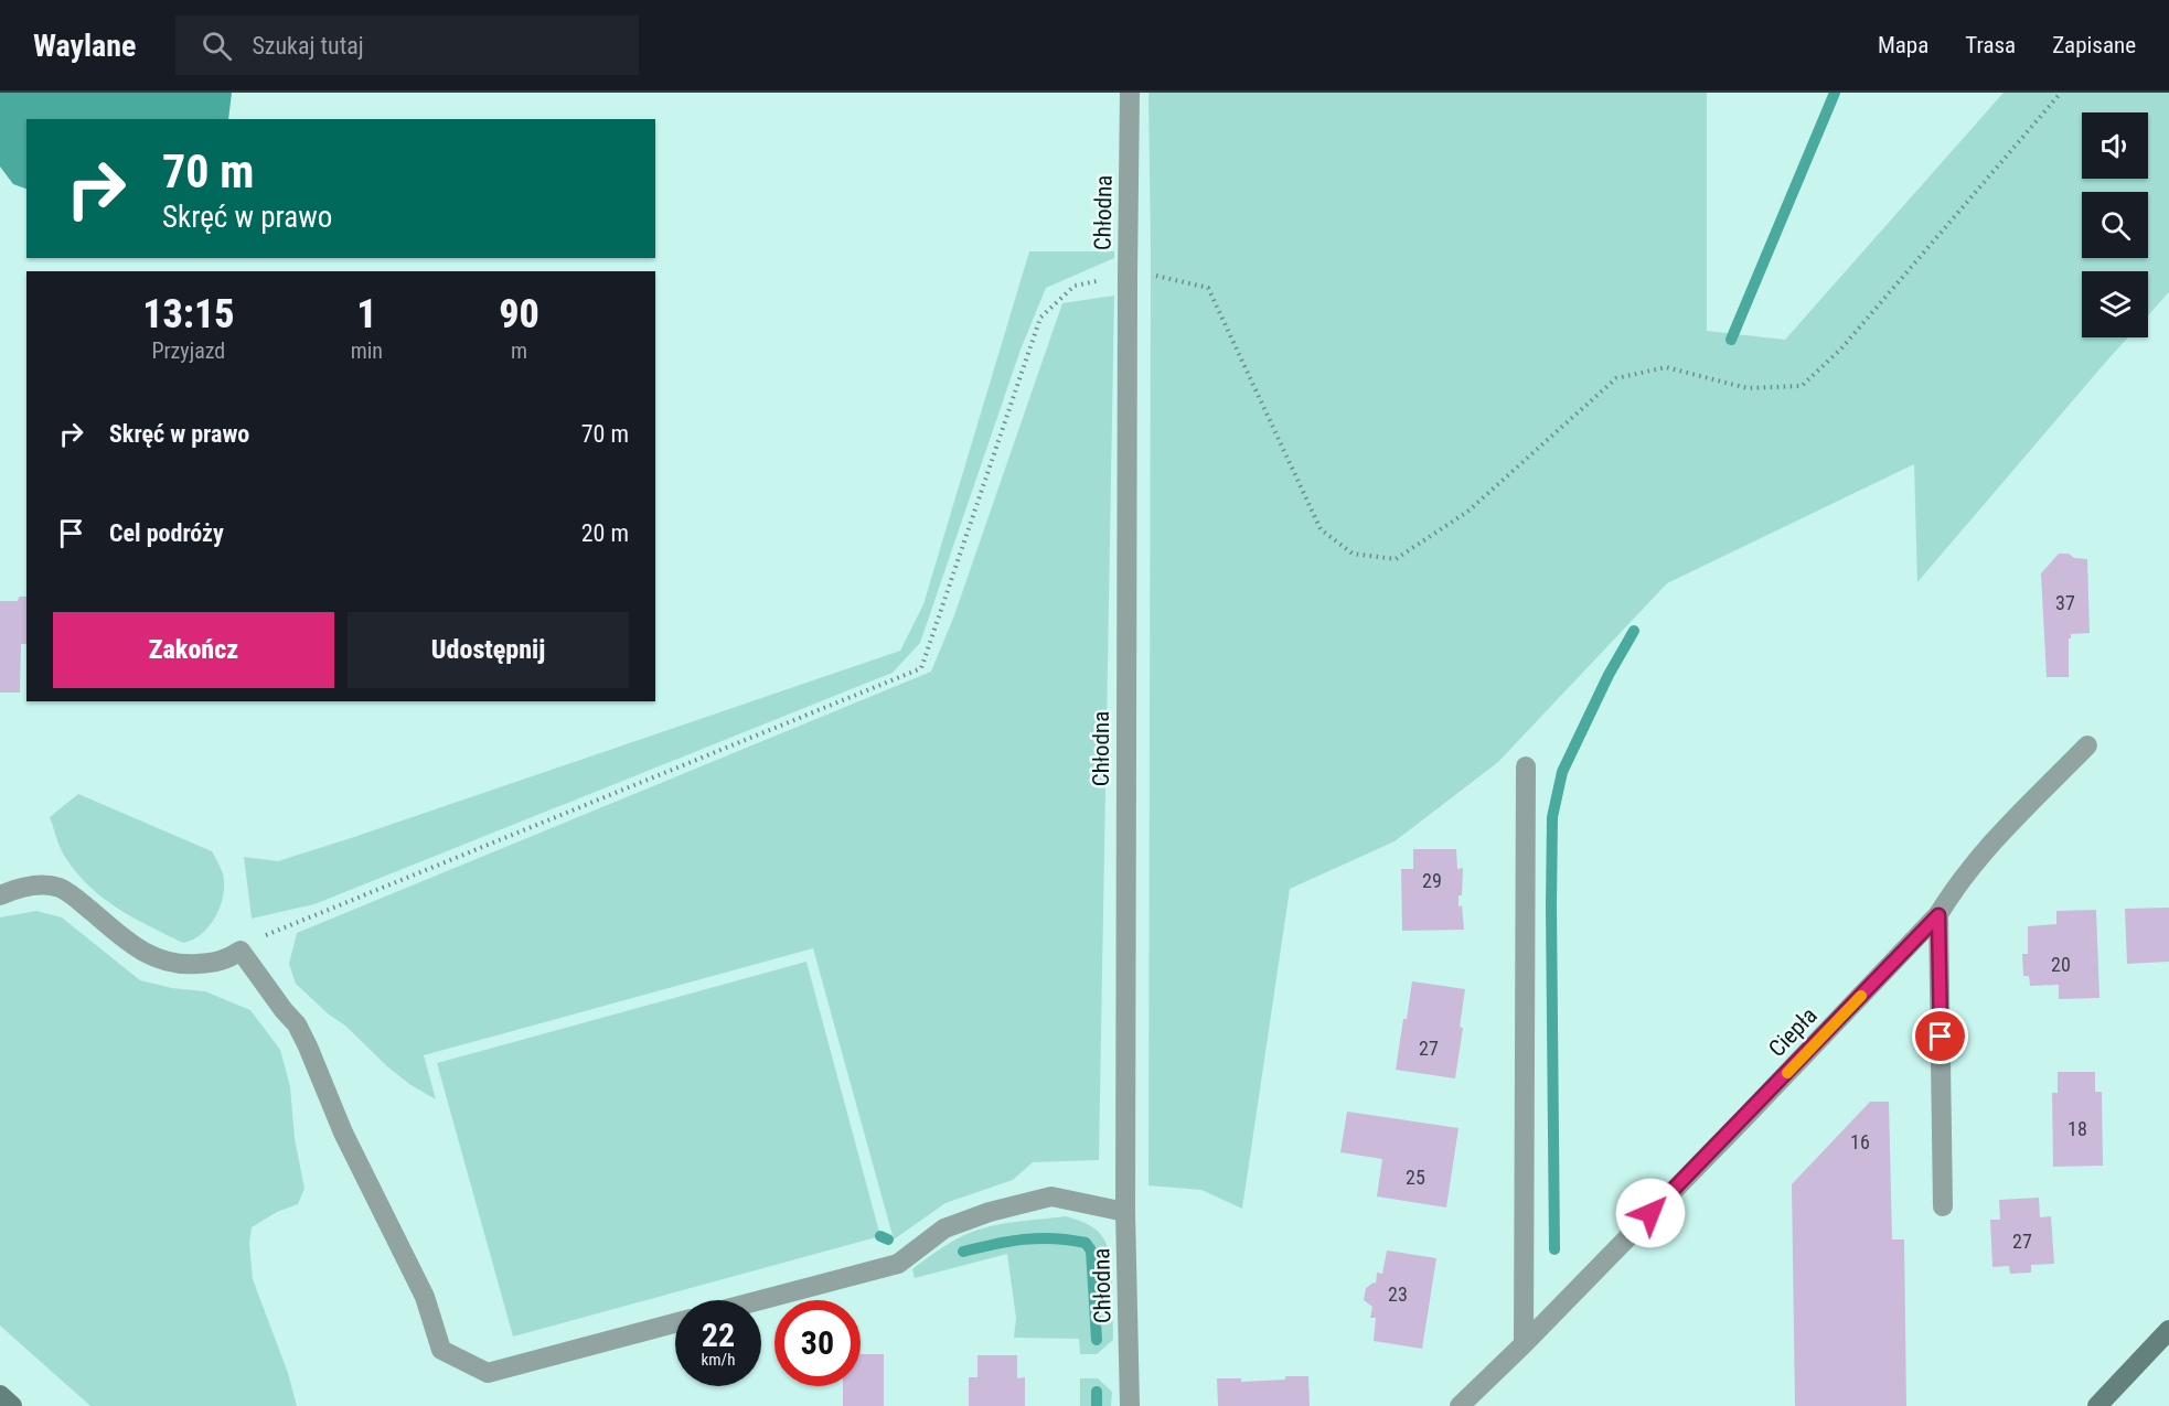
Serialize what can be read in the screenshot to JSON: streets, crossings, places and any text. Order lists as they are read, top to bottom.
{
  "streets": {
    "street": ["Chłodna", "Ciepła"]
  },
  "house_numbers": [
    "37",
    "29",
    "20",
    "27",
    "18",
    "16",
    "25",
    "27",
    "23"
  ],
  "page": {
    "header": "Waylane",
    "search": "Szukaj tutaj",
    "nav": ["Mapa", "Trasa", "Zapisane"],
    "turn": ["70 m", "Skręć w prawo"],
    "eta": [
      "13:15",
      "Przyjazd",
      "1",
      "min",
      "90",
      "m"
    ],
    "list": [
      {
        "name": "Skręć w prawo",
        "value": "70 m"
      },
      {
        "name": "Cel podróży",
        "value": "20 m"
      }
    ],
    "buttons": ["Zakończ", "Udostępnij"],
    "speed": "22 km/h",
    "limit": "30"
  }
}
